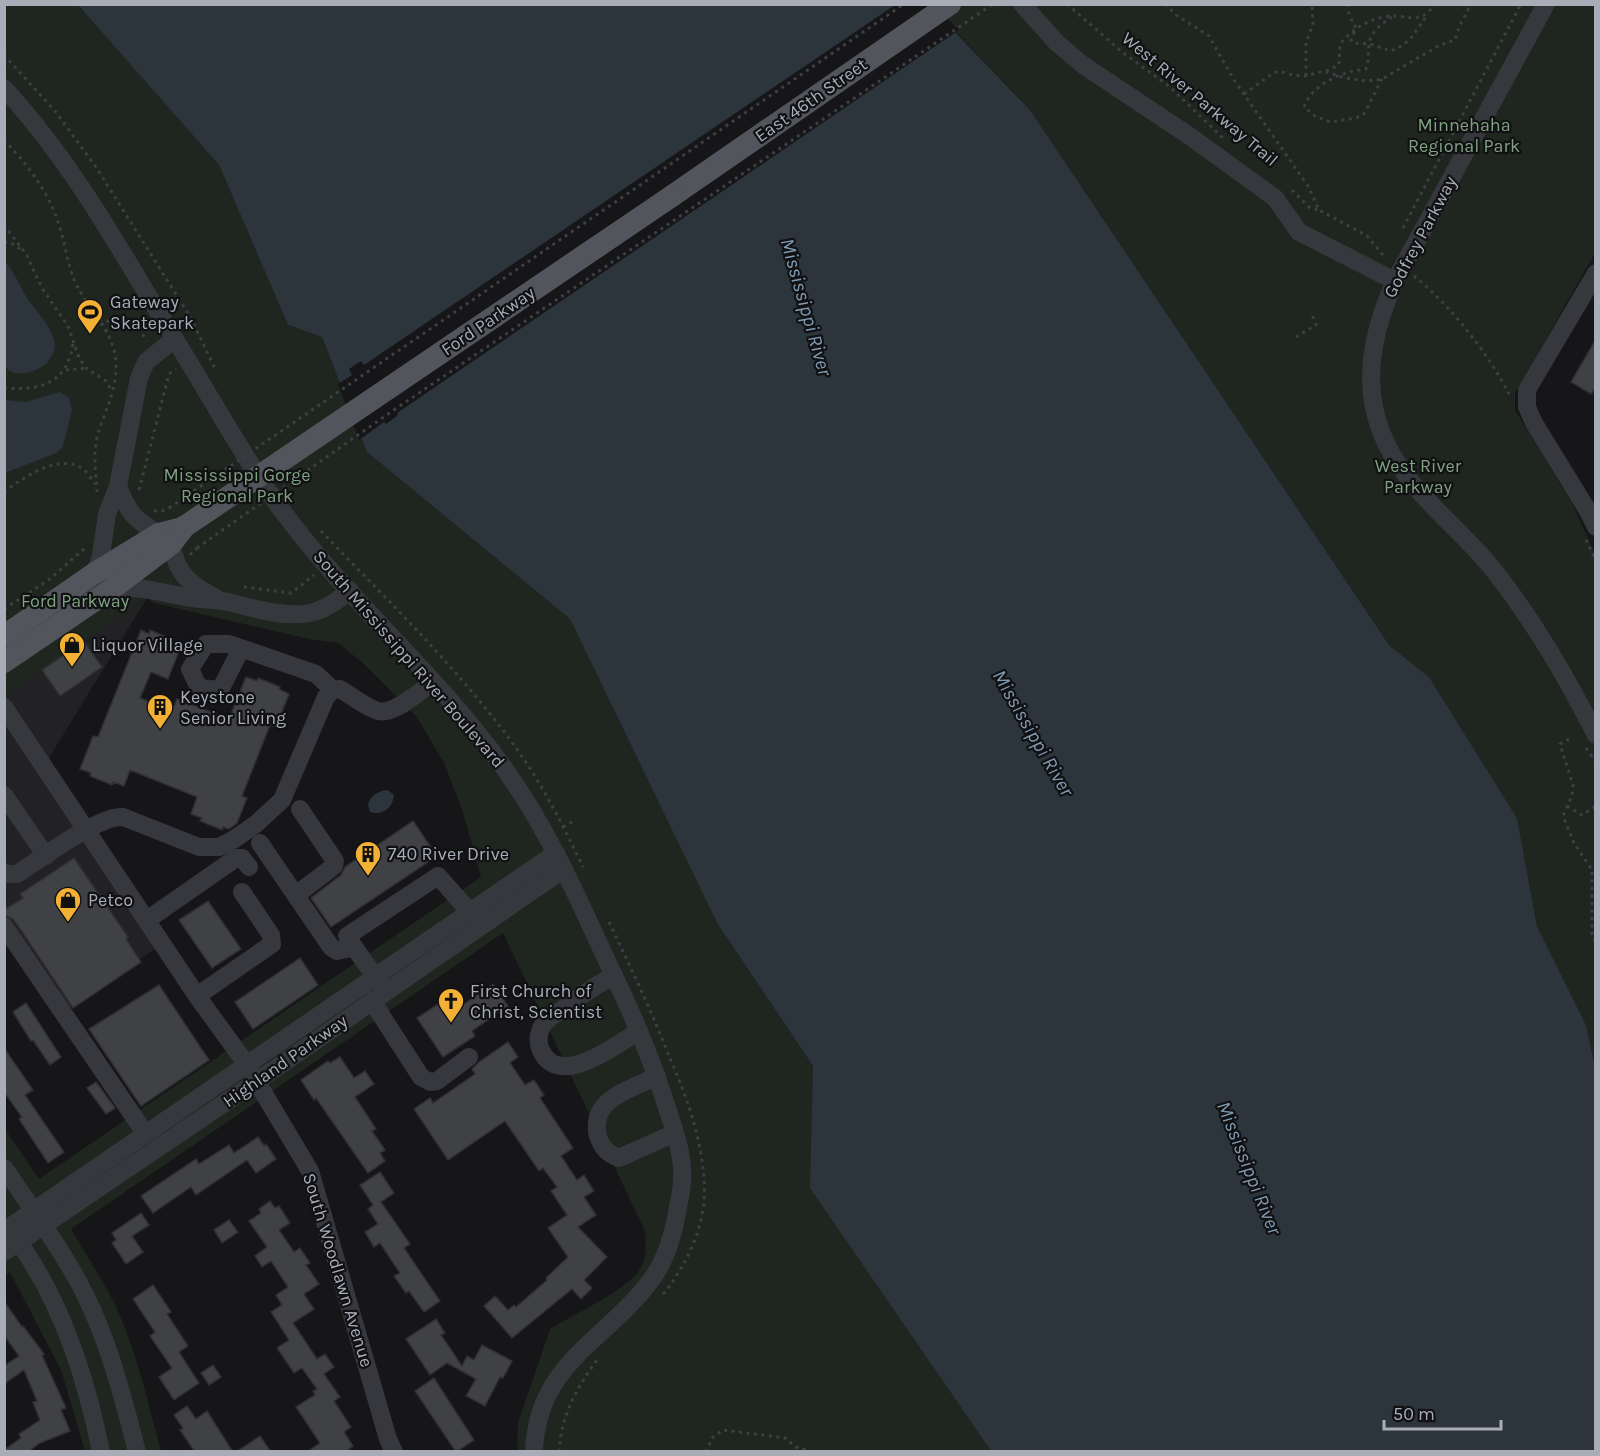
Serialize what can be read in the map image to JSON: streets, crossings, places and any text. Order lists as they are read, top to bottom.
{
  "streets": {
    "main road": ["East 46th Street", "Ford Parkway"],
    "street": [
      "Godfrey Parkway",
      "South Mississippi River Boulevard",
      "Highland Parkway",
      "South Woodlawn Avenue"
    ],
    "path": ["West River Parkway Trail"]
  },
  "crossings": [
    ["East 46th Street", "Ford Parkway"],
    ["South Mississippi River Boulevard", "Highland Parkway"],
    ["Highland Parkway", "South Woodlawn Avenue"]
  ],
  "water": ["Mississippi River"],
  "parks": [
    "Minnehaha Regional Park",
    "West River Parkway",
    "Mississippi Gorge Regional Park",
    "Ford Parkway"
  ],
  "places": {
    "sports": ["Gateway Skatepark"],
    "shop": ["Liquor Village", "Petco"],
    "building": ["Keystone Senior Living", "740 River Drive"],
    "church": ["First Church of Christ, Scientist"]
  },
  "scale_bar": "50 m"
}
